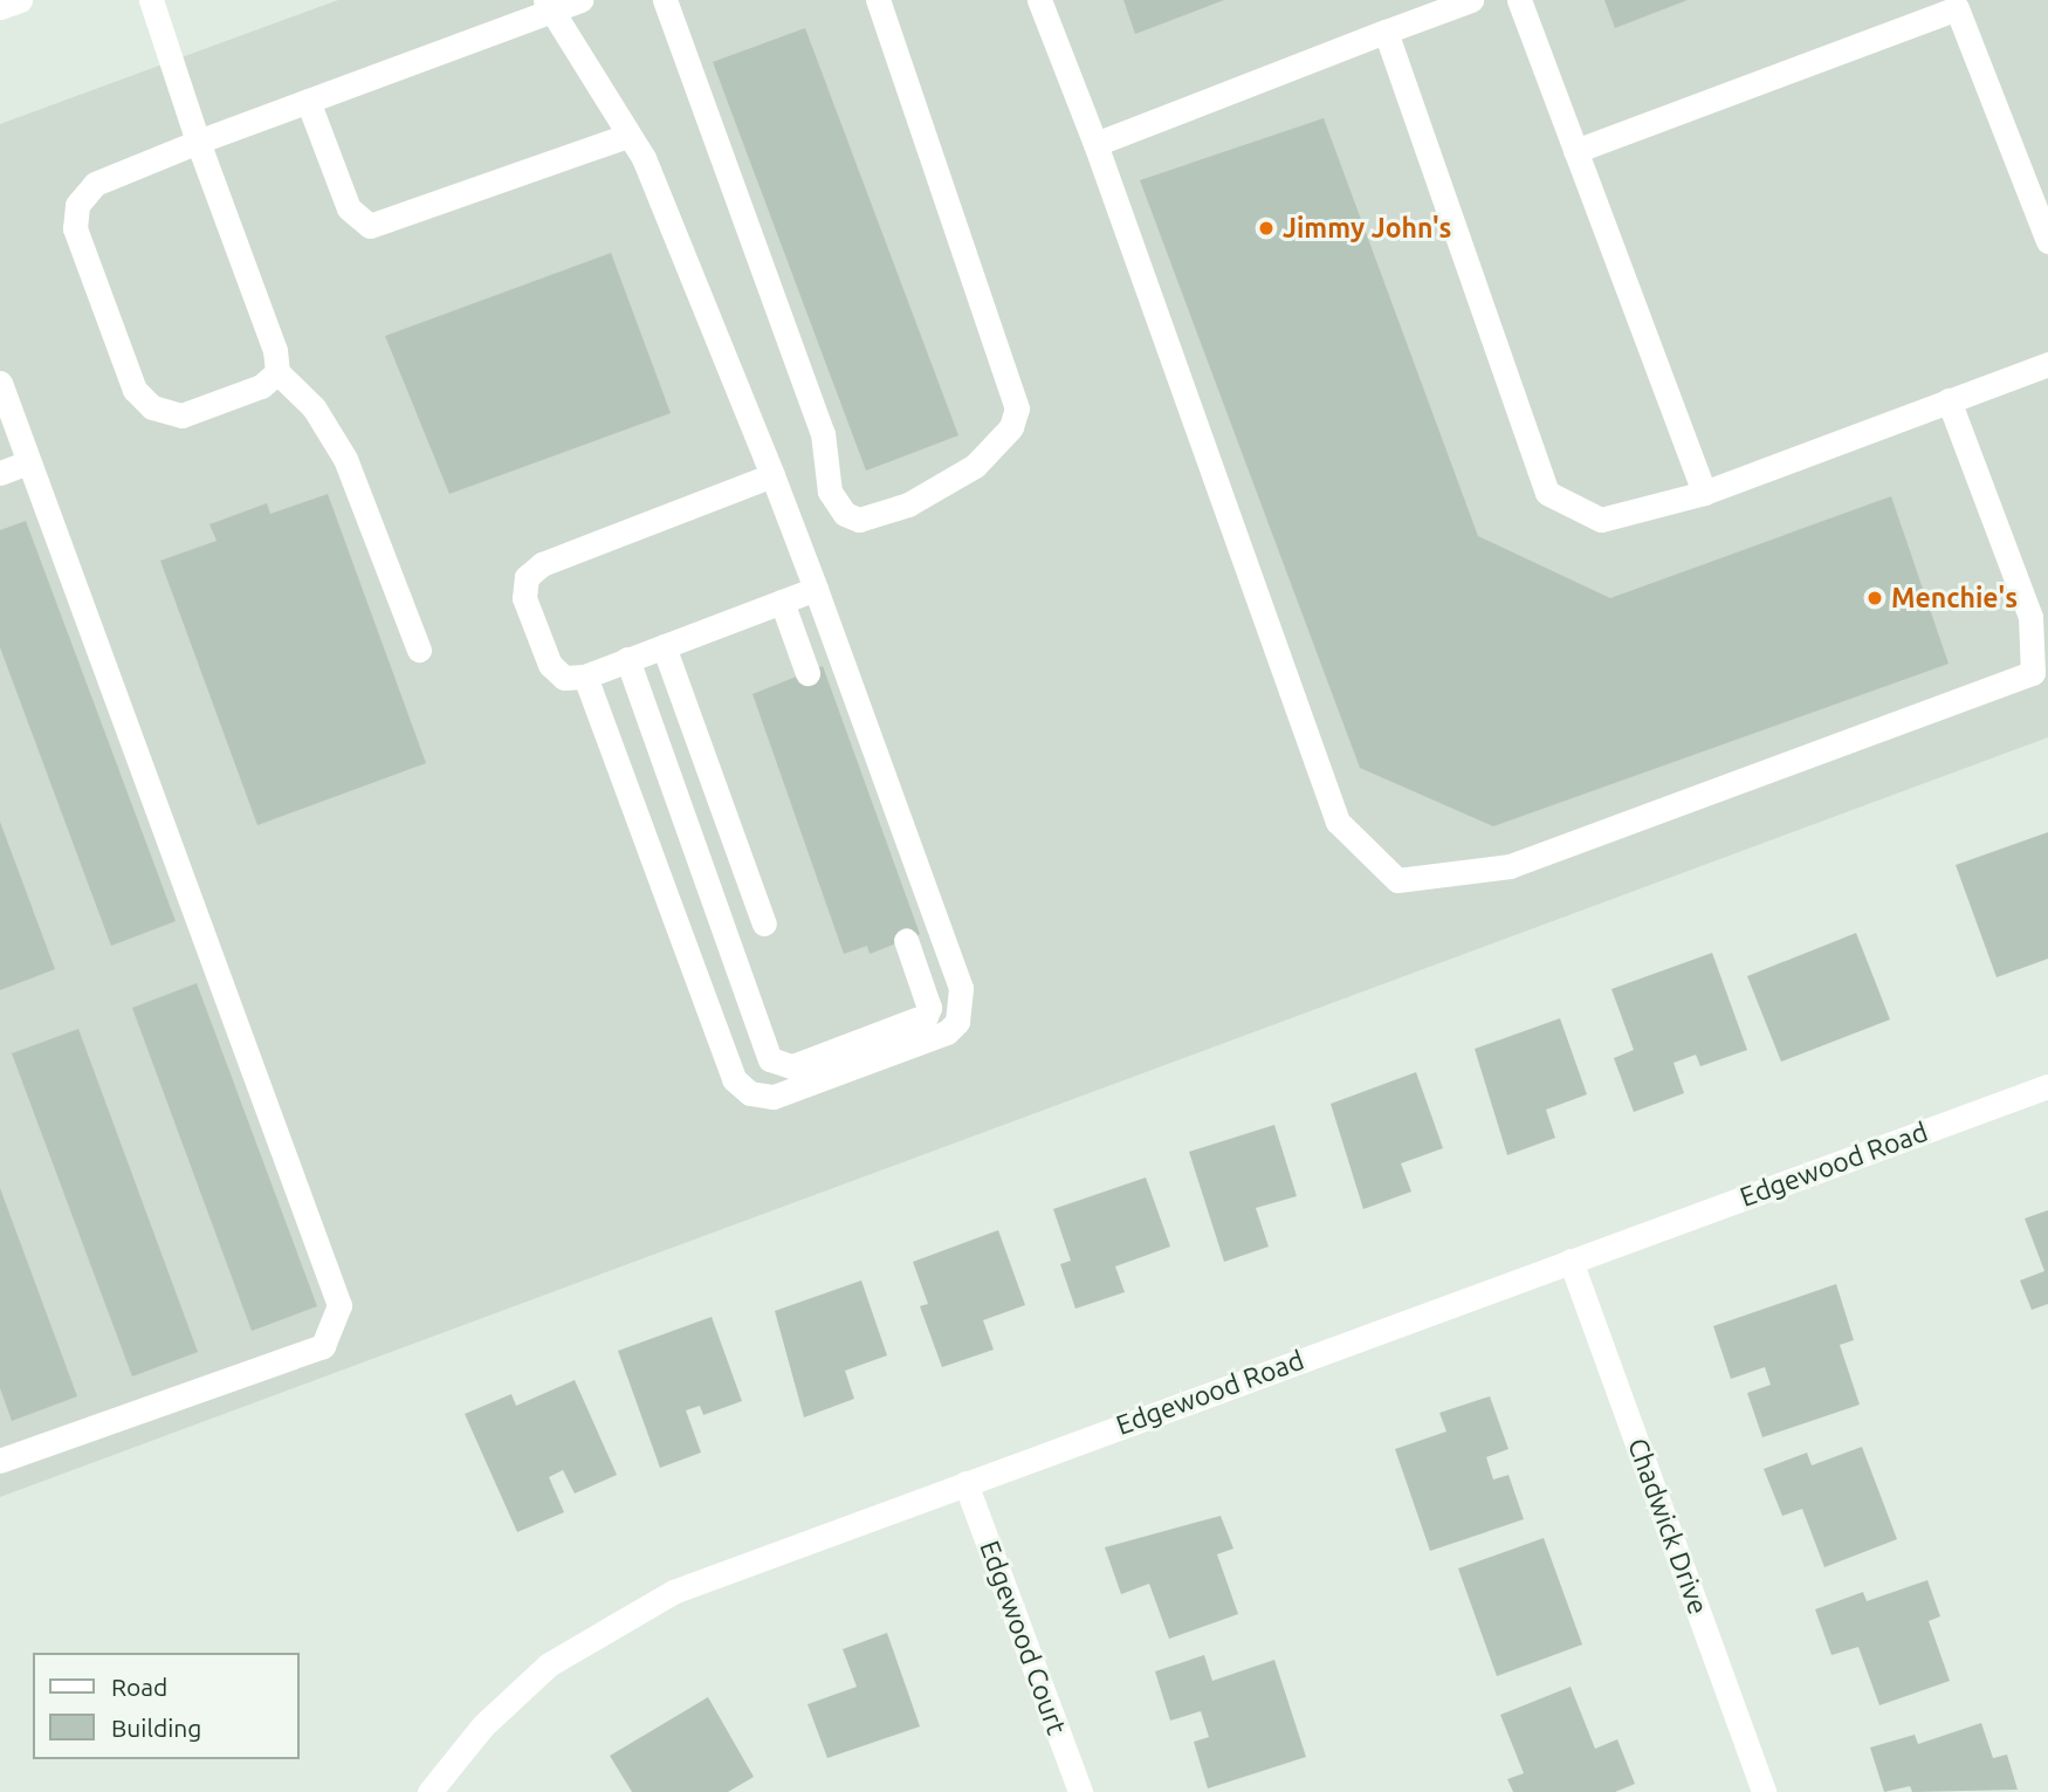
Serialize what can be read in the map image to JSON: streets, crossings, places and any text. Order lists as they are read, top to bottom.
{
  "streets": {
    "street": ["Edgewood Road", "Chadwick Drive", "Edgewood Court"]
  },
  "crossings": [
    ["Edgewood Road", "Chadwick Drive"],
    ["Edgewood Road", "Edgewood Court"]
  ],
  "places": ["Jimmy John's", "Menchie's"],
  "legend": ["Road", "Building"]
}
